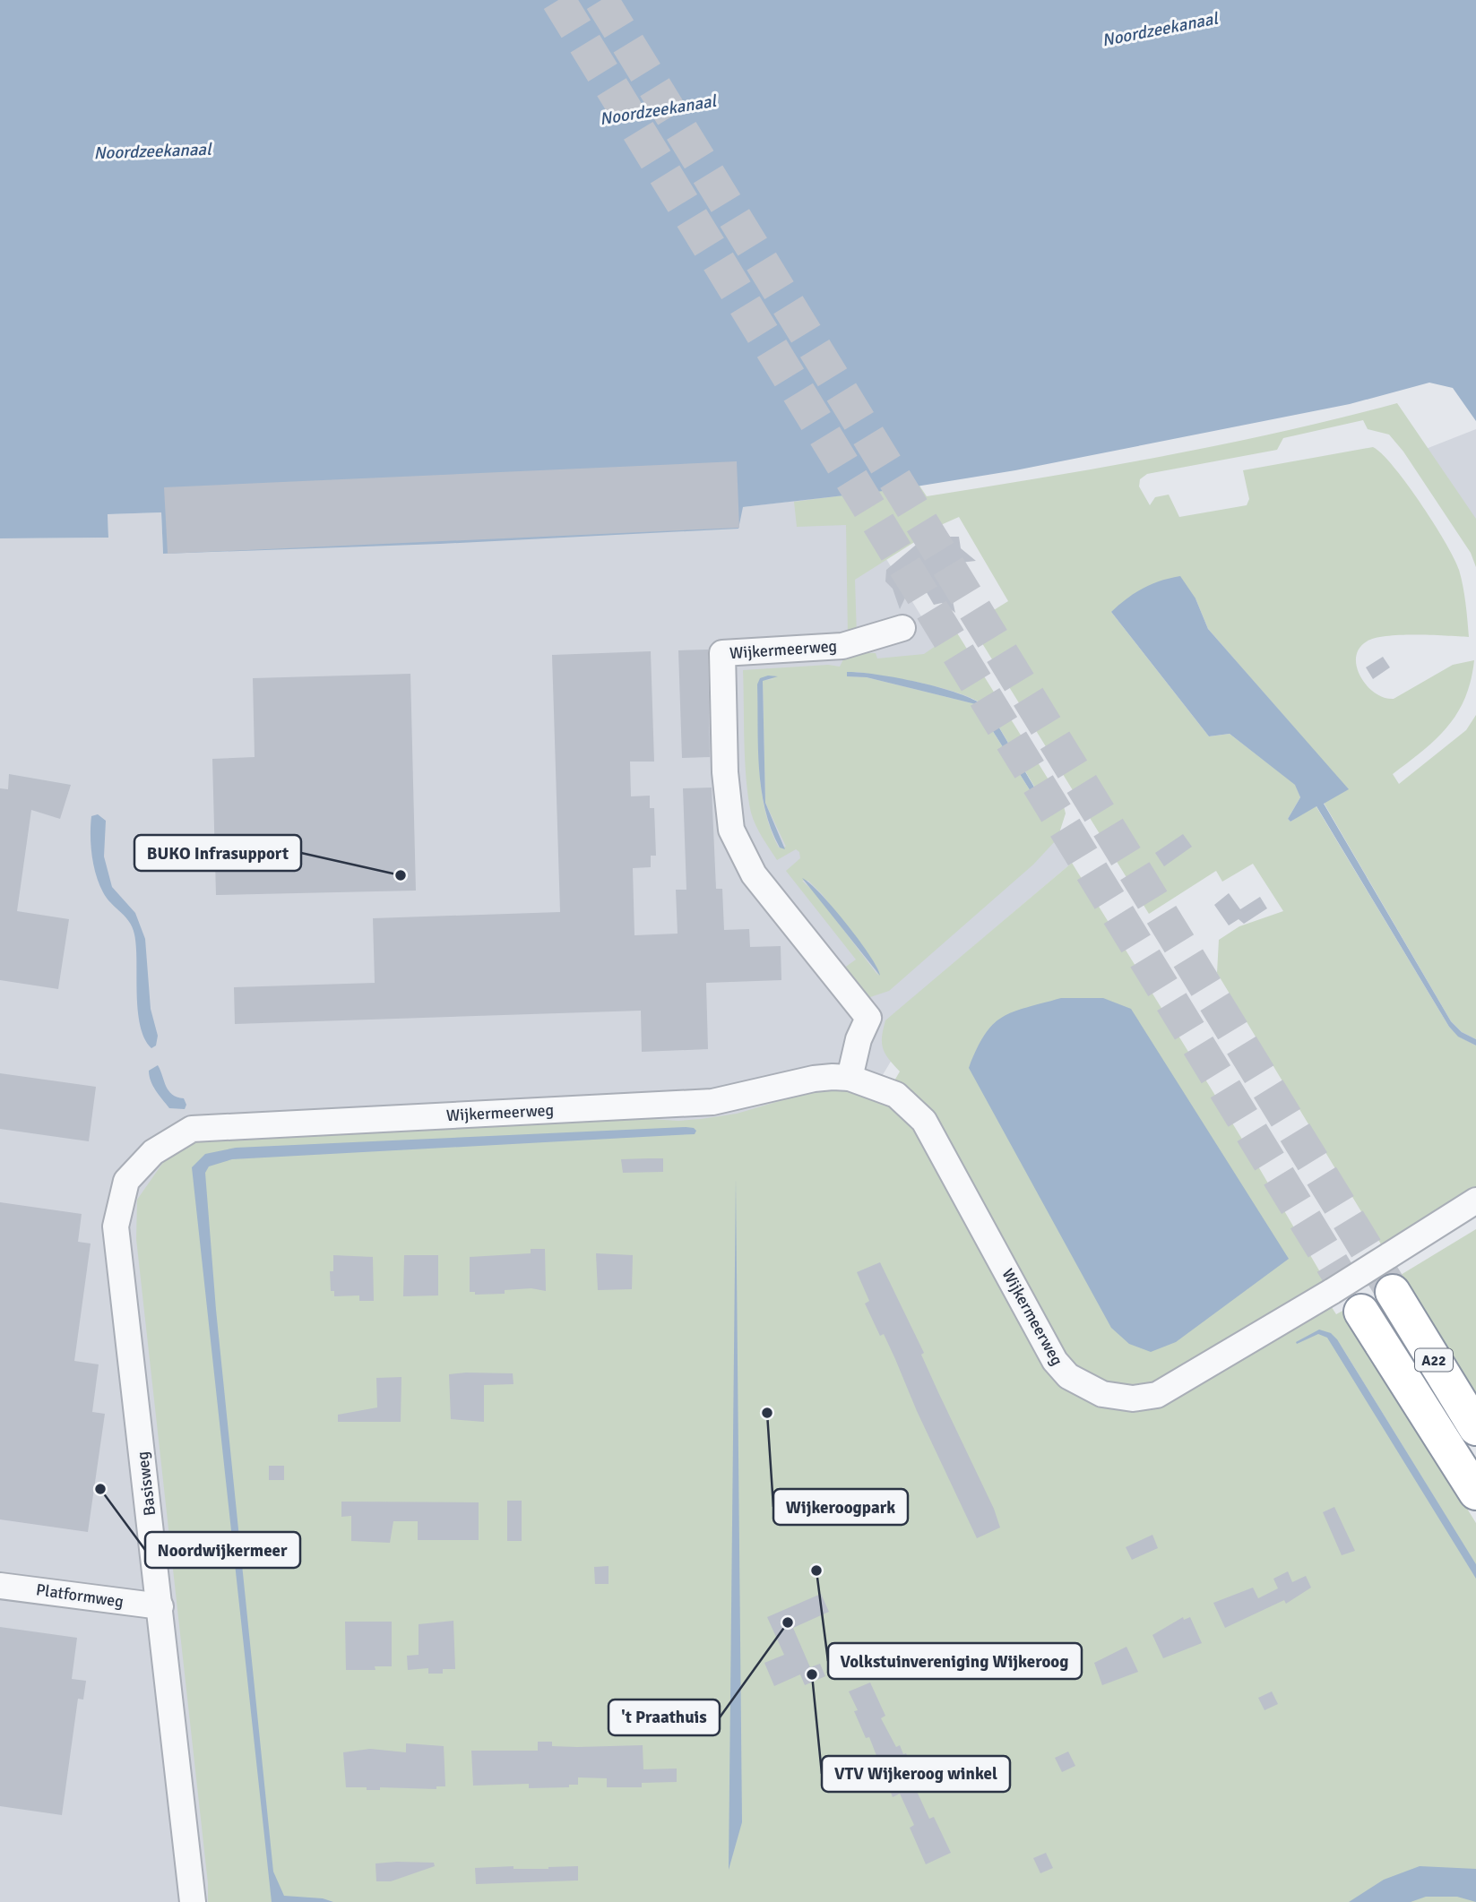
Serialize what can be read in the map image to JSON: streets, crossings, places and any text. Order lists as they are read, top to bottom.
{
  "streets": {
    "highway": ["A22"],
    "street": ["Wijkermeerweg", "Basisweg", "Platformweg"]
  },
  "crossings": [
    ["Wijkermeerweg", "Basisweg"],
    ["Basisweg", "Platformweg"]
  ],
  "water": ["Noordzeekanaal"],
  "places": [
    "BUKO Infrasupport",
    "Wijkeroogpark",
    "Noordwijkermeer",
    "Volkstuinvereniging Wijkeroog",
    "'t Praathuis",
    "VTV Wijkeroog winkel"
  ]
}
